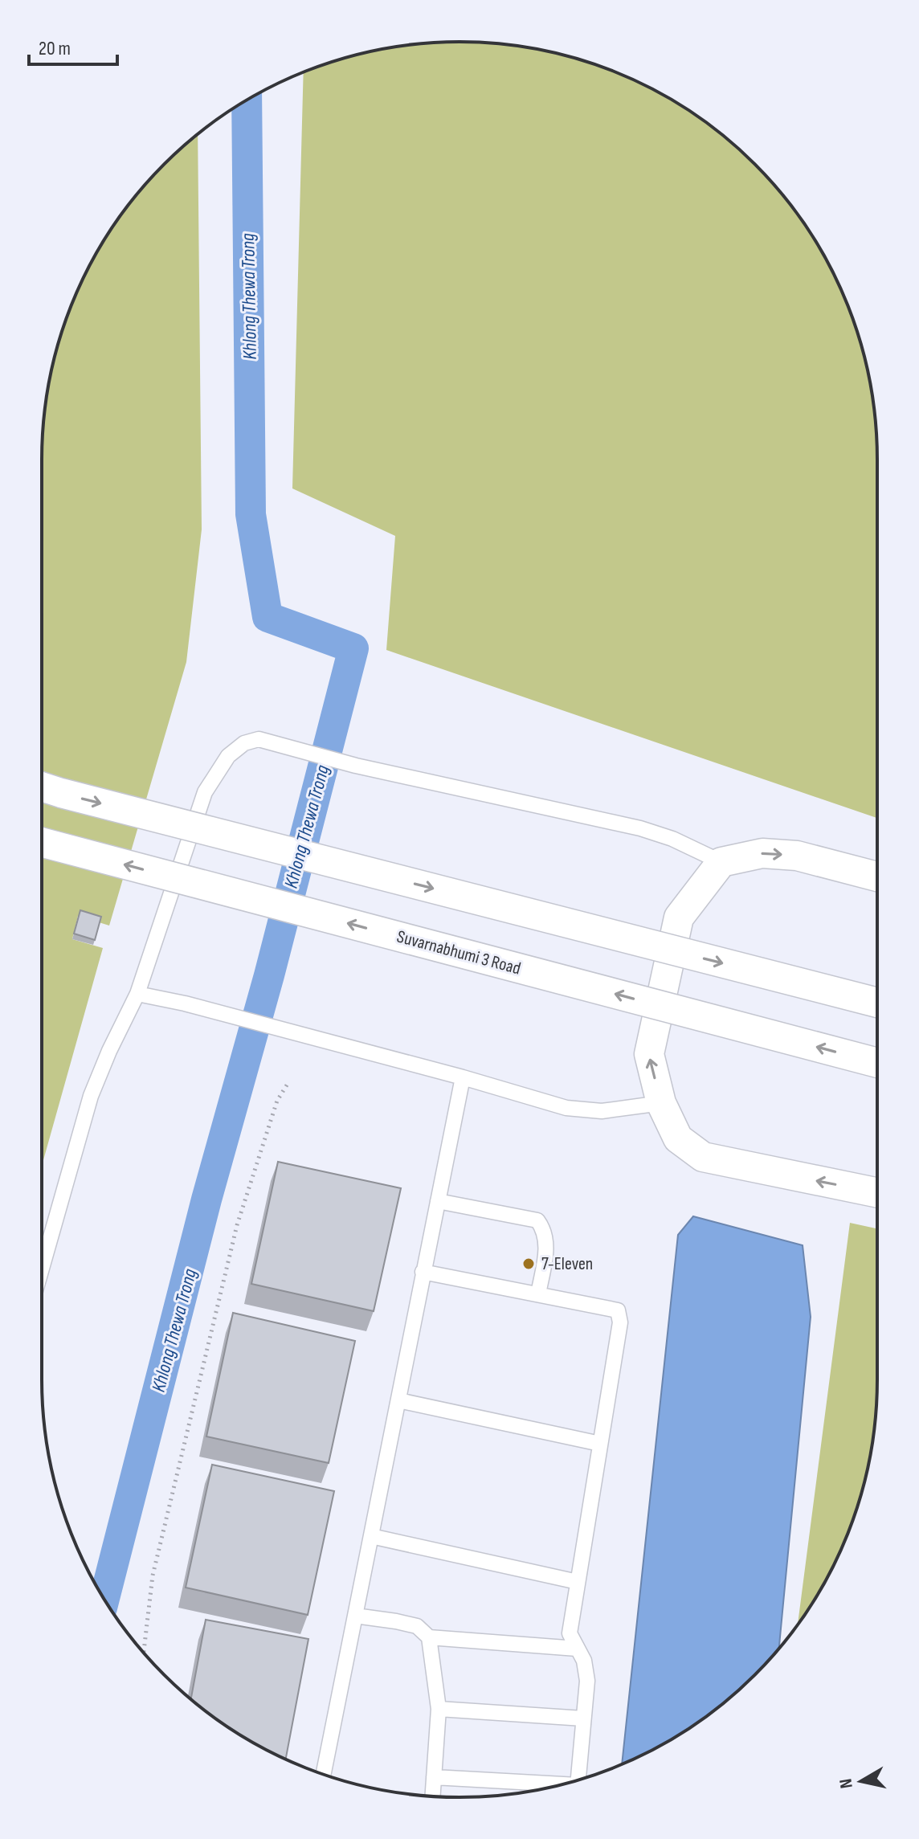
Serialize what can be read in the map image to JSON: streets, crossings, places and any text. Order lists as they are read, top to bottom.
{
  "streets": {
    "street": ["Suvarnabhumi 3 Road"]
  },
  "water": ["Khlong Thewa Trong"],
  "places": ["7-Eleven"],
  "scale_bar": "20 m",
  "north": "left"
}
